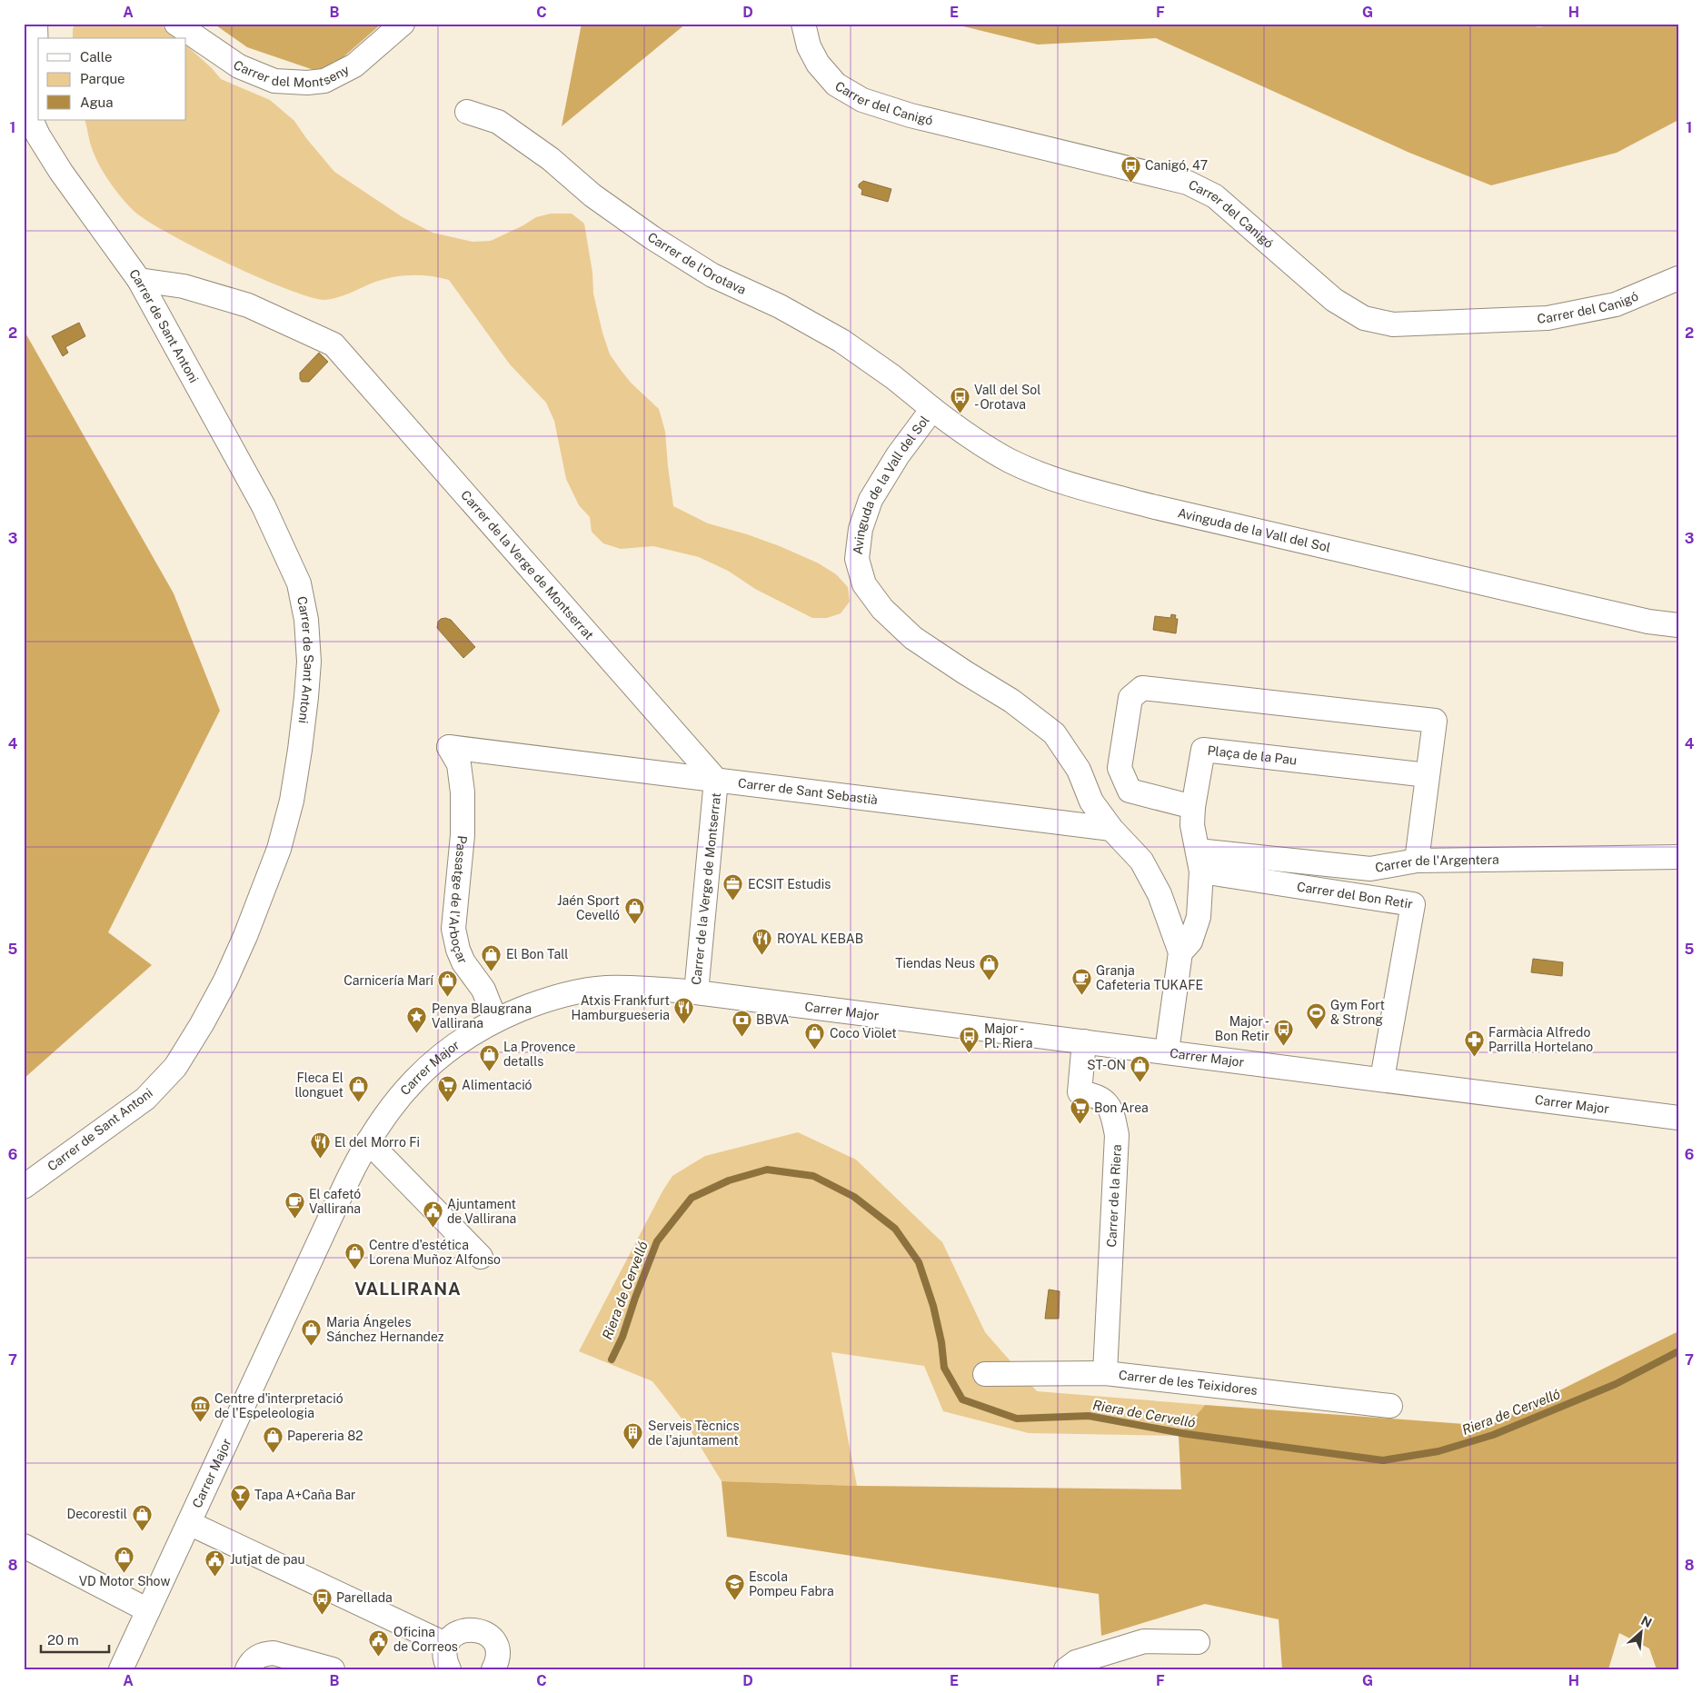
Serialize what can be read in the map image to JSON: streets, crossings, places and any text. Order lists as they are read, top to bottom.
{
  "streets": {
    "street": [
      "Carrer del Montseny",
      "Carrer del Canigó",
      "Carrer de l'Orotava",
      "Carrer de Sant Antoni",
      "Avinguda de la Vall del Sol",
      "Carrer de la Verge de Montserrat",
      "Plaça de la Pau",
      "Carrer de Sant Sebastià",
      "Carrer de l'Argentera",
      "Carrer del Bon Retir",
      "Passatge de l'Arboçar",
      "Carrer Major",
      "Carrer de la Riera",
      "Carrer de les Teixidores"
    ]
  },
  "crossings": [
    ["Carrer de l'Orotava", "Avinguda de la Vall del Sol"],
    ["Carrer de Sant Antoni", "Carrer de la Verge de Montserrat"],
    ["Avinguda de la Vall del Sol", "Plaça de la Pau"],
    ["Avinguda de la Vall del Sol", "Carrer de Sant Sebastià"],
    ["Avinguda de la Vall del Sol", "Carrer Major"],
    ["Carrer de la Verge de Montserrat", "Carrer de Sant Sebastià"],
    ["Carrer de la Verge de Montserrat", "Carrer Major"],
    ["Plaça de la Pau", "Carrer de l'Argentera"],
    ["Plaça de la Pau", "Carrer del Bon Retir"],
    ["Carrer de Sant Sebastià", "Passatge de l'Arboçar"],
    ["Carrer de l'Argentera", "Carrer del Bon Retir"],
    ["Carrer del Bon Retir", "Carrer Major"],
    ["Passatge de l'Arboçar", "Carrer Major"],
    ["Carrer Major", "Carrer de la Riera"],
    ["Carrer de la Riera", "Carrer de les Teixidores"]
  ],
  "districts": ["VALLIRANA"],
  "water": ["Riera de Cervelló"],
  "places": {
    "bus stop": [
      "Canigó, 47",
      "Vall del Sol - Orotava",
      "Major - Bon Retir",
      "Major - Pl. Riera",
      "Parellada"
    ],
    "office": ["ECSIT Estudis"],
    "shop": [
      "Jaén Sport Cevelló",
      "El Bon Tall",
      "Tiendas Neus",
      "Carnicería Marí",
      "Coco Violet",
      "La Provence detalls",
      "ST-ON",
      "Fleca El llonguet",
      "Centre d'estética Lorena Muñoz Alfonso",
      "Maria Ángeles Sánchez Hernandez",
      "Papereria 82",
      "Decorestil",
      "VD Motor Show"
    ],
    "restaurant": ["ROYAL KEBAB", "Atxis Frankfurt Hamburgueseria", "El del Morro Fi"],
    "cafe": ["Granja Cafeteria TUKAFE", "El cafetó Vallirana"],
    "sports": ["Gym Fort & Strong"],
    "place": ["Penya Blaugrana Vallirana"],
    "bank": ["BBVA"],
    "pharmacy": ["Farmàcia Alfredo Parrilla Hortelano"],
    "supermarket": ["Alimentació", "Bon Area"],
    "public building": ["Ajuntament de Vallirana", "Jutjat de pau", "Oficina de Correos"],
    "museum": ["Centre d'interpretació de l'Espeleologia"],
    "building": ["Serveis Tècnics de l'ajuntament"],
    "bar": ["Tapa A+Caña Bar"],
    "school or university": ["Escola Pompeu Fabra"]
  },
  "legend": ["Calle", "Parque", "Agua"],
  "scale_bar": "20 m",
  "north": "top right",
  "grid": {
    "columns": [
      "A",
      "B",
      "C",
      "D",
      "E",
      "F",
      "G",
      "H"
    ],
    "rows": [
      "1",
      "2",
      "3",
      "4",
      "5",
      "6",
      "7",
      "8"
    ]
  }
}
